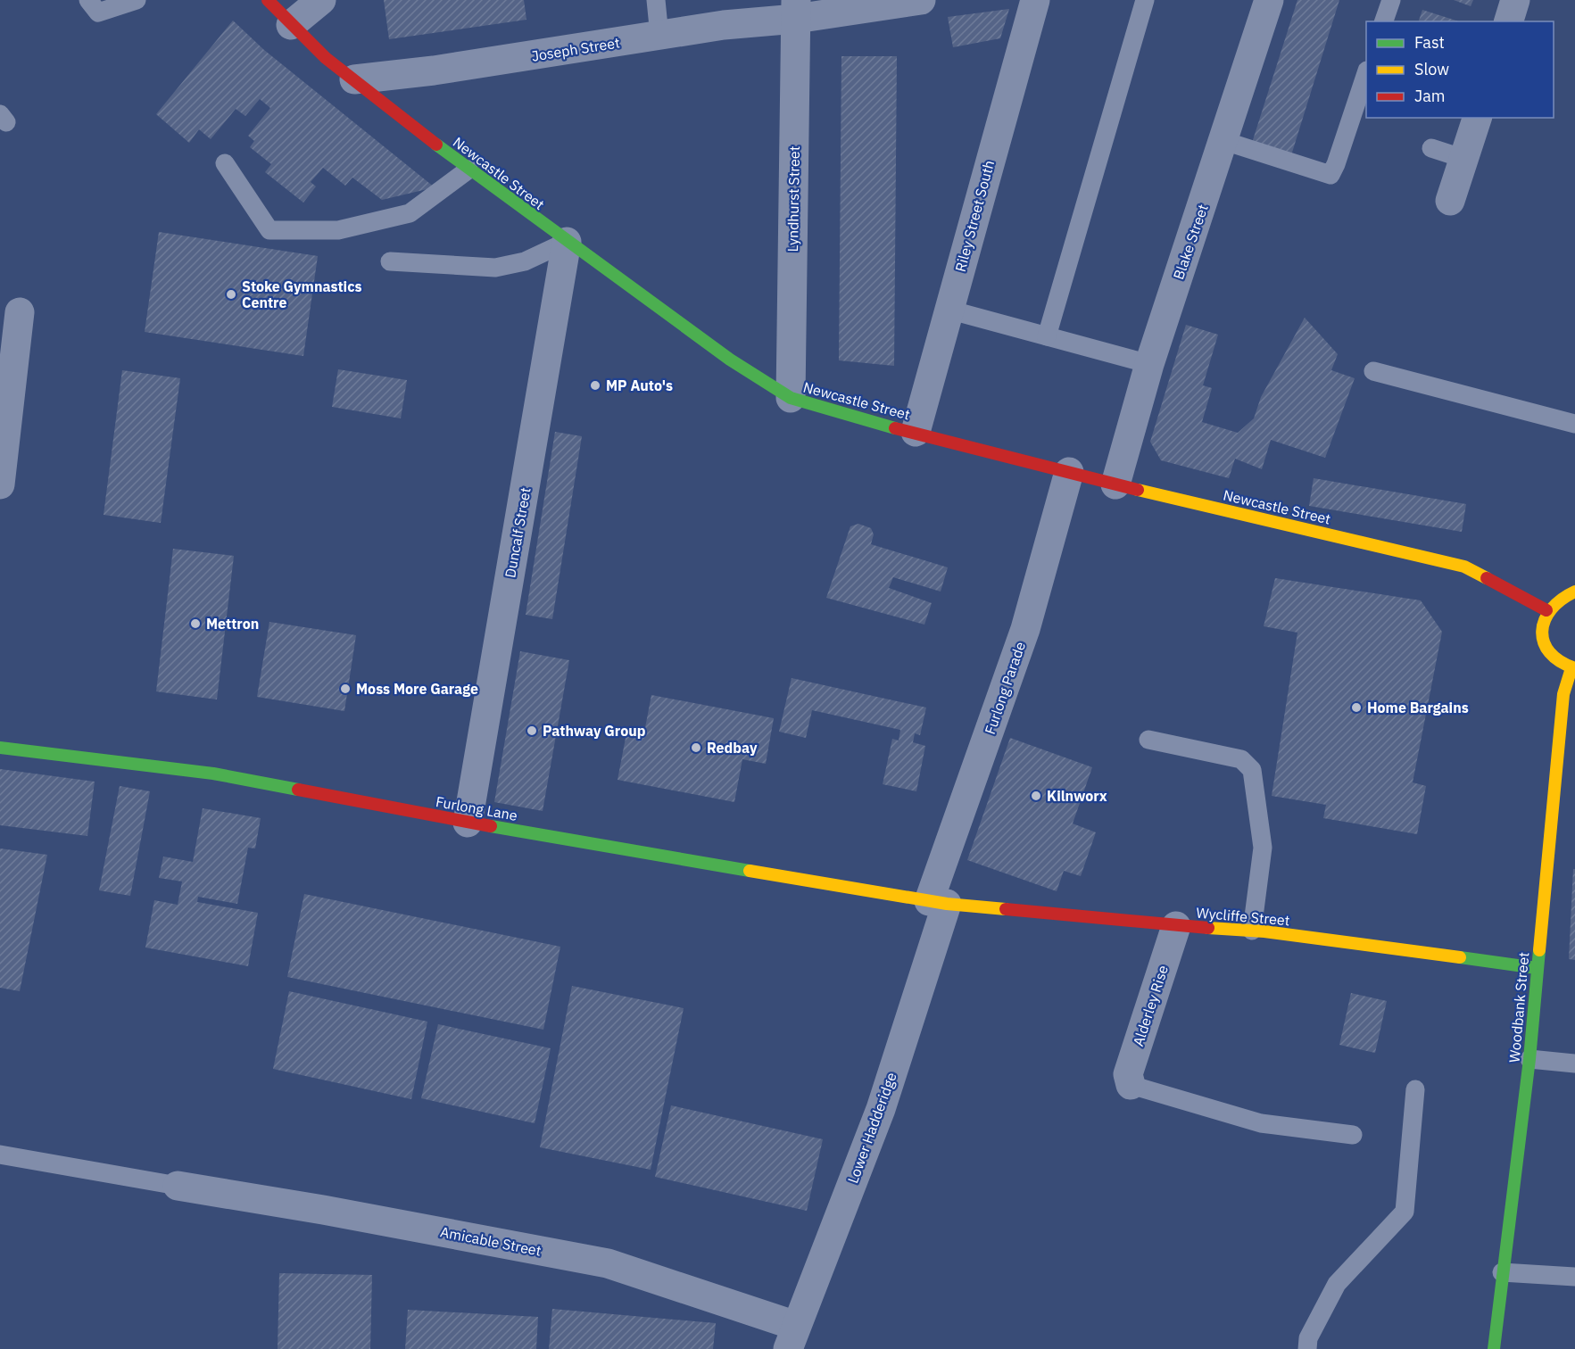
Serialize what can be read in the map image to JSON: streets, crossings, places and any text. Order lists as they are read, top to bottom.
{
  "streets": {
    "main road": [
      "Newcastle Street",
      "Furlong Lane",
      "Wycliffe Street",
      "Woodbank Street"
    ],
    "street": [
      "Joseph Street",
      "Lyndhurst Street",
      "Riley Street South",
      "Blake Street",
      "Duncalf Street",
      "Furlong Parade",
      "Alderley Rise",
      "Lower Hadderidge",
      "Amicable Street"
    ]
  },
  "crossings": [
    ["Joseph Street", "Newcastle Street"],
    ["Joseph Street", "Lyndhurst Street"],
    ["Newcastle Street", "Lyndhurst Street"],
    ["Newcastle Street", "Riley Street South"],
    ["Newcastle Street", "Blake Street"],
    ["Newcastle Street", "Duncalf Street"],
    ["Newcastle Street", "Furlong Parade"],
    ["Duncalf Street", "Furlong Lane"],
    ["Furlong Parade", "Furlong Lane"],
    ["Furlong Parade", "Wycliffe Street"],
    ["Furlong Parade", "Lower Hadderidge"],
    ["Furlong Lane", "Wycliffe Street"],
    ["Furlong Lane", "Lower Hadderidge"],
    ["Wycliffe Street", "Alderley Rise"],
    ["Wycliffe Street", "Woodbank Street"],
    ["Wycliffe Street", "Lower Hadderidge"],
    ["Lower Hadderidge", "Amicable Street"]
  ],
  "places": [
    "Stoke Gymnastics Centre",
    "MP Auto's",
    "Mettron",
    "Moss More Garage",
    "Home Bargains",
    "Pathway Group",
    "Redbay",
    "Kilnworx"
  ],
  "legend": ["Fast", "Slow", "Jam"]
}
